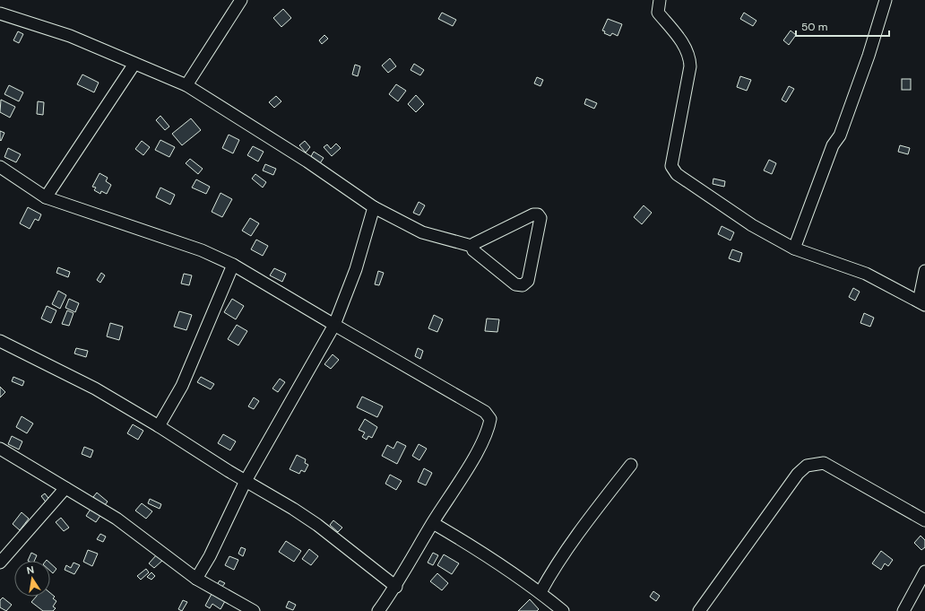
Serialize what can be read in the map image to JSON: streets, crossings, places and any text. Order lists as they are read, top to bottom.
{
  "scale_bar": "50 m",
  "north": "top"
}
